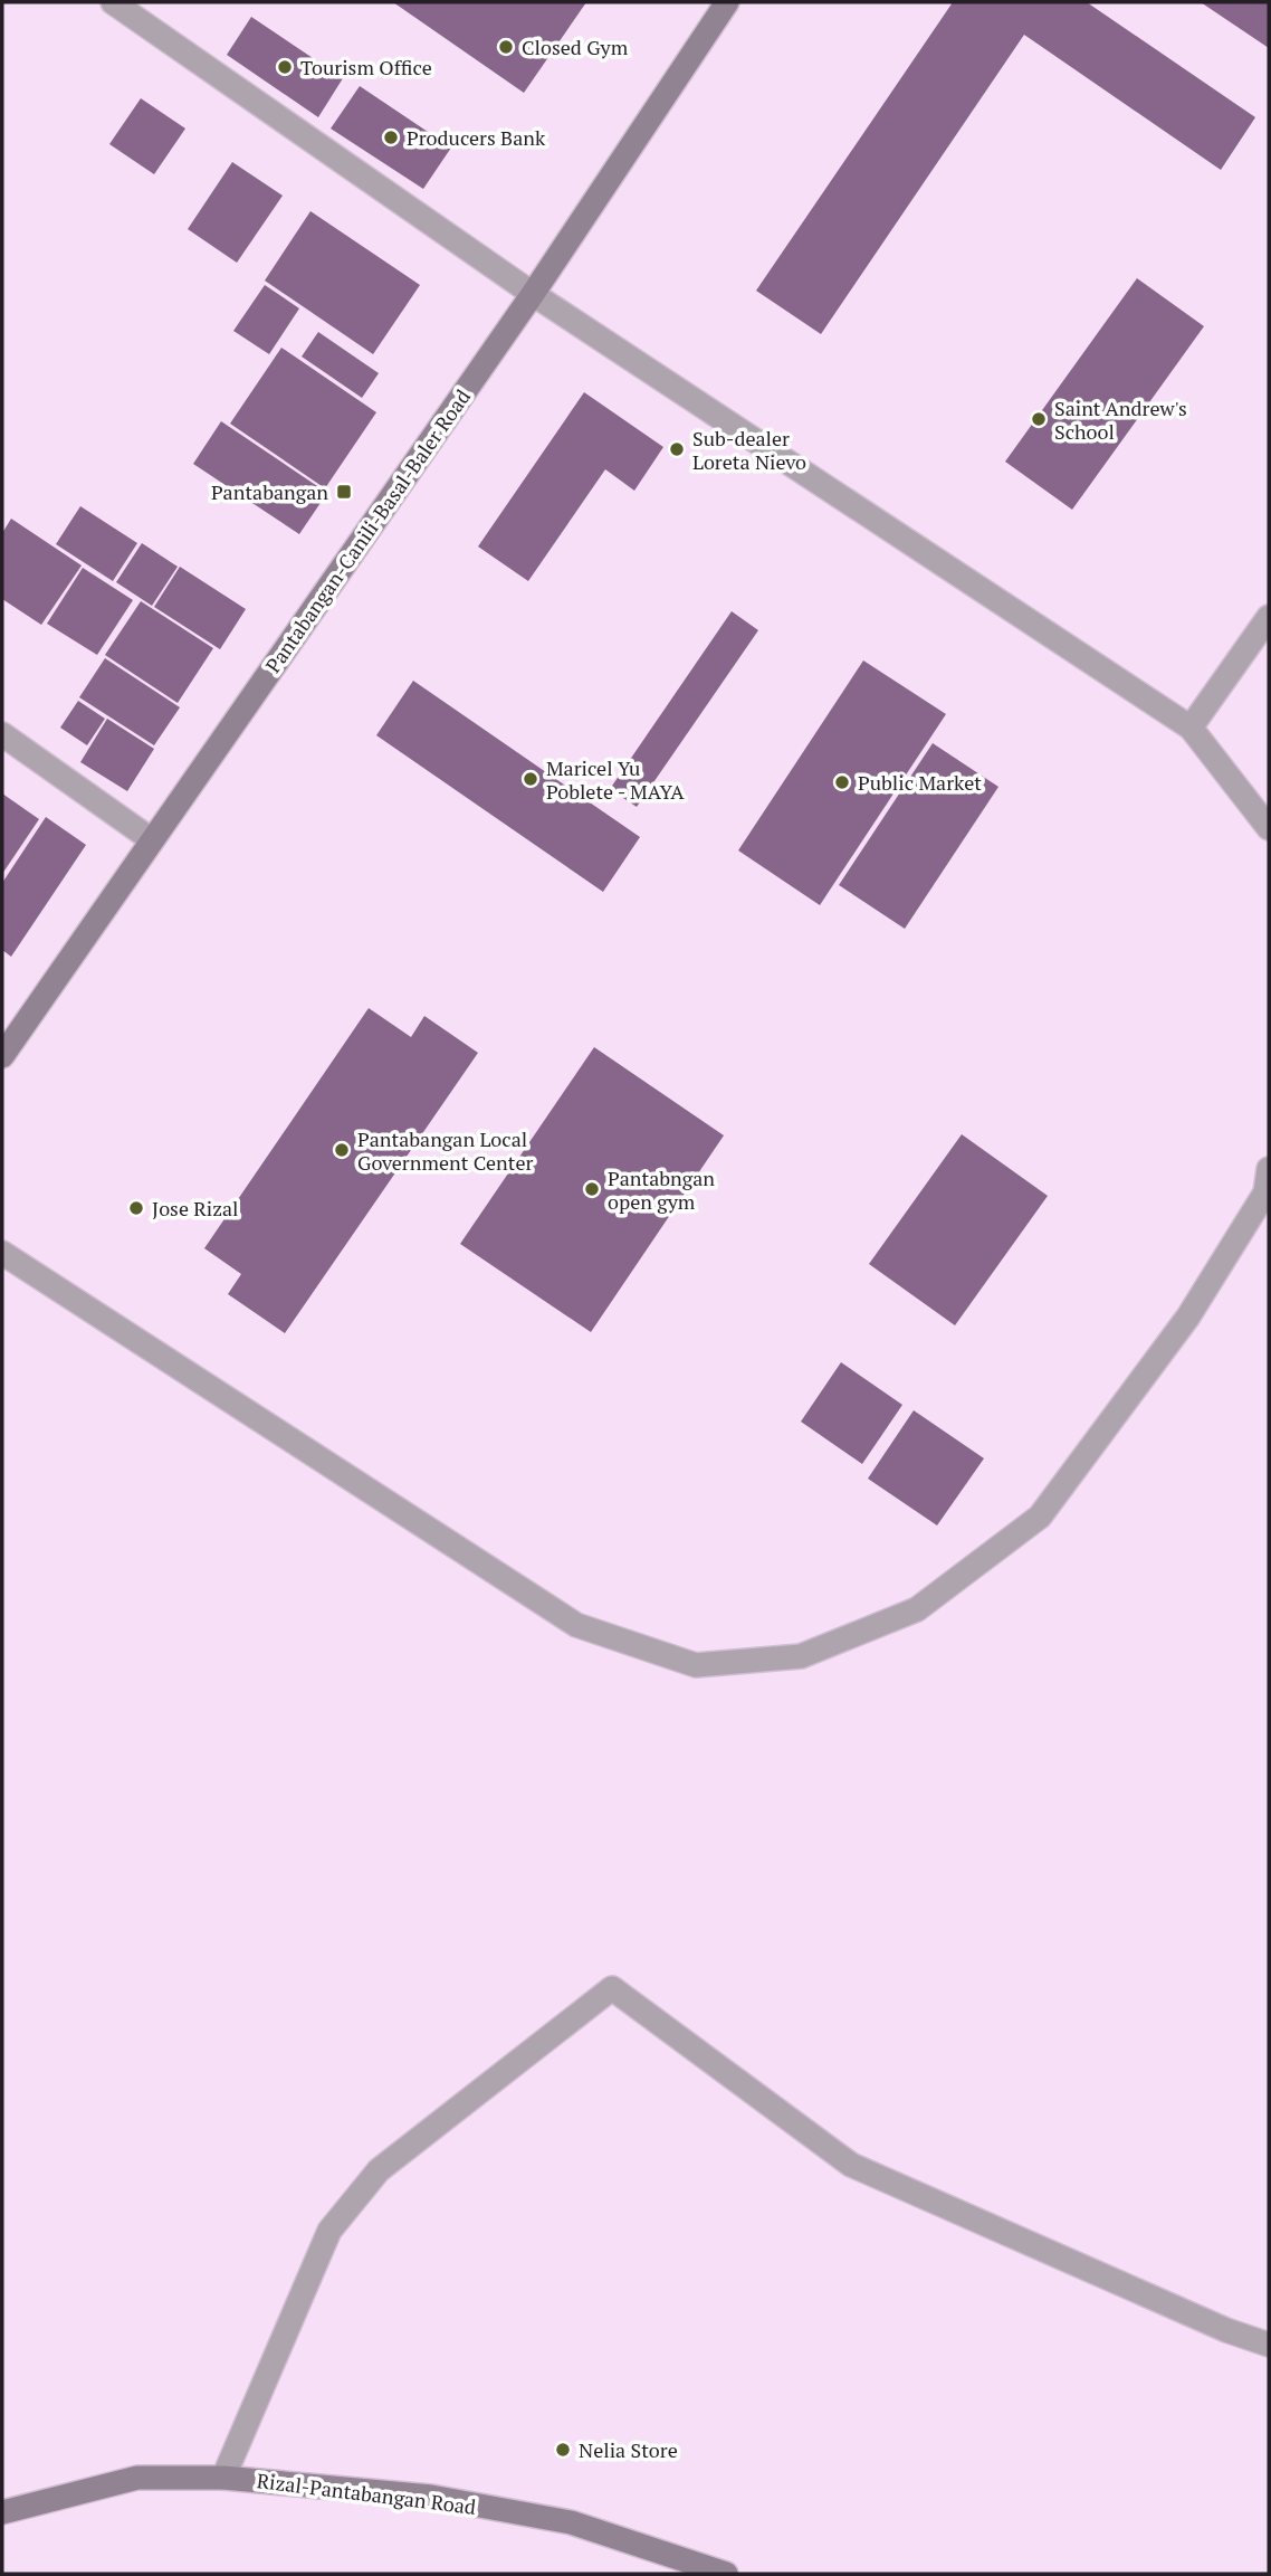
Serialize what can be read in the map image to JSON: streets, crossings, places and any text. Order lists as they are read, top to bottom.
{
  "streets": {
    "main road": ["Pantabangan-Canili-Basal-Baler Road", "Rizal-Pantabangan Road"]
  },
  "places": {
    "other": [
      "Closed Gym",
      "Tourism Office",
      "Producers Bank",
      "Saint Andrew's School",
      "Sub-dealer Loreta Nievo",
      "Maricel Yu Poblete - MAYA",
      "Public Market",
      "Pantabangan Local Government Center",
      "Pantabngan open gym",
      "Jose Rizal",
      "Nelia Store"
    ],
    "transit": ["Pantabangan"]
  }
}
